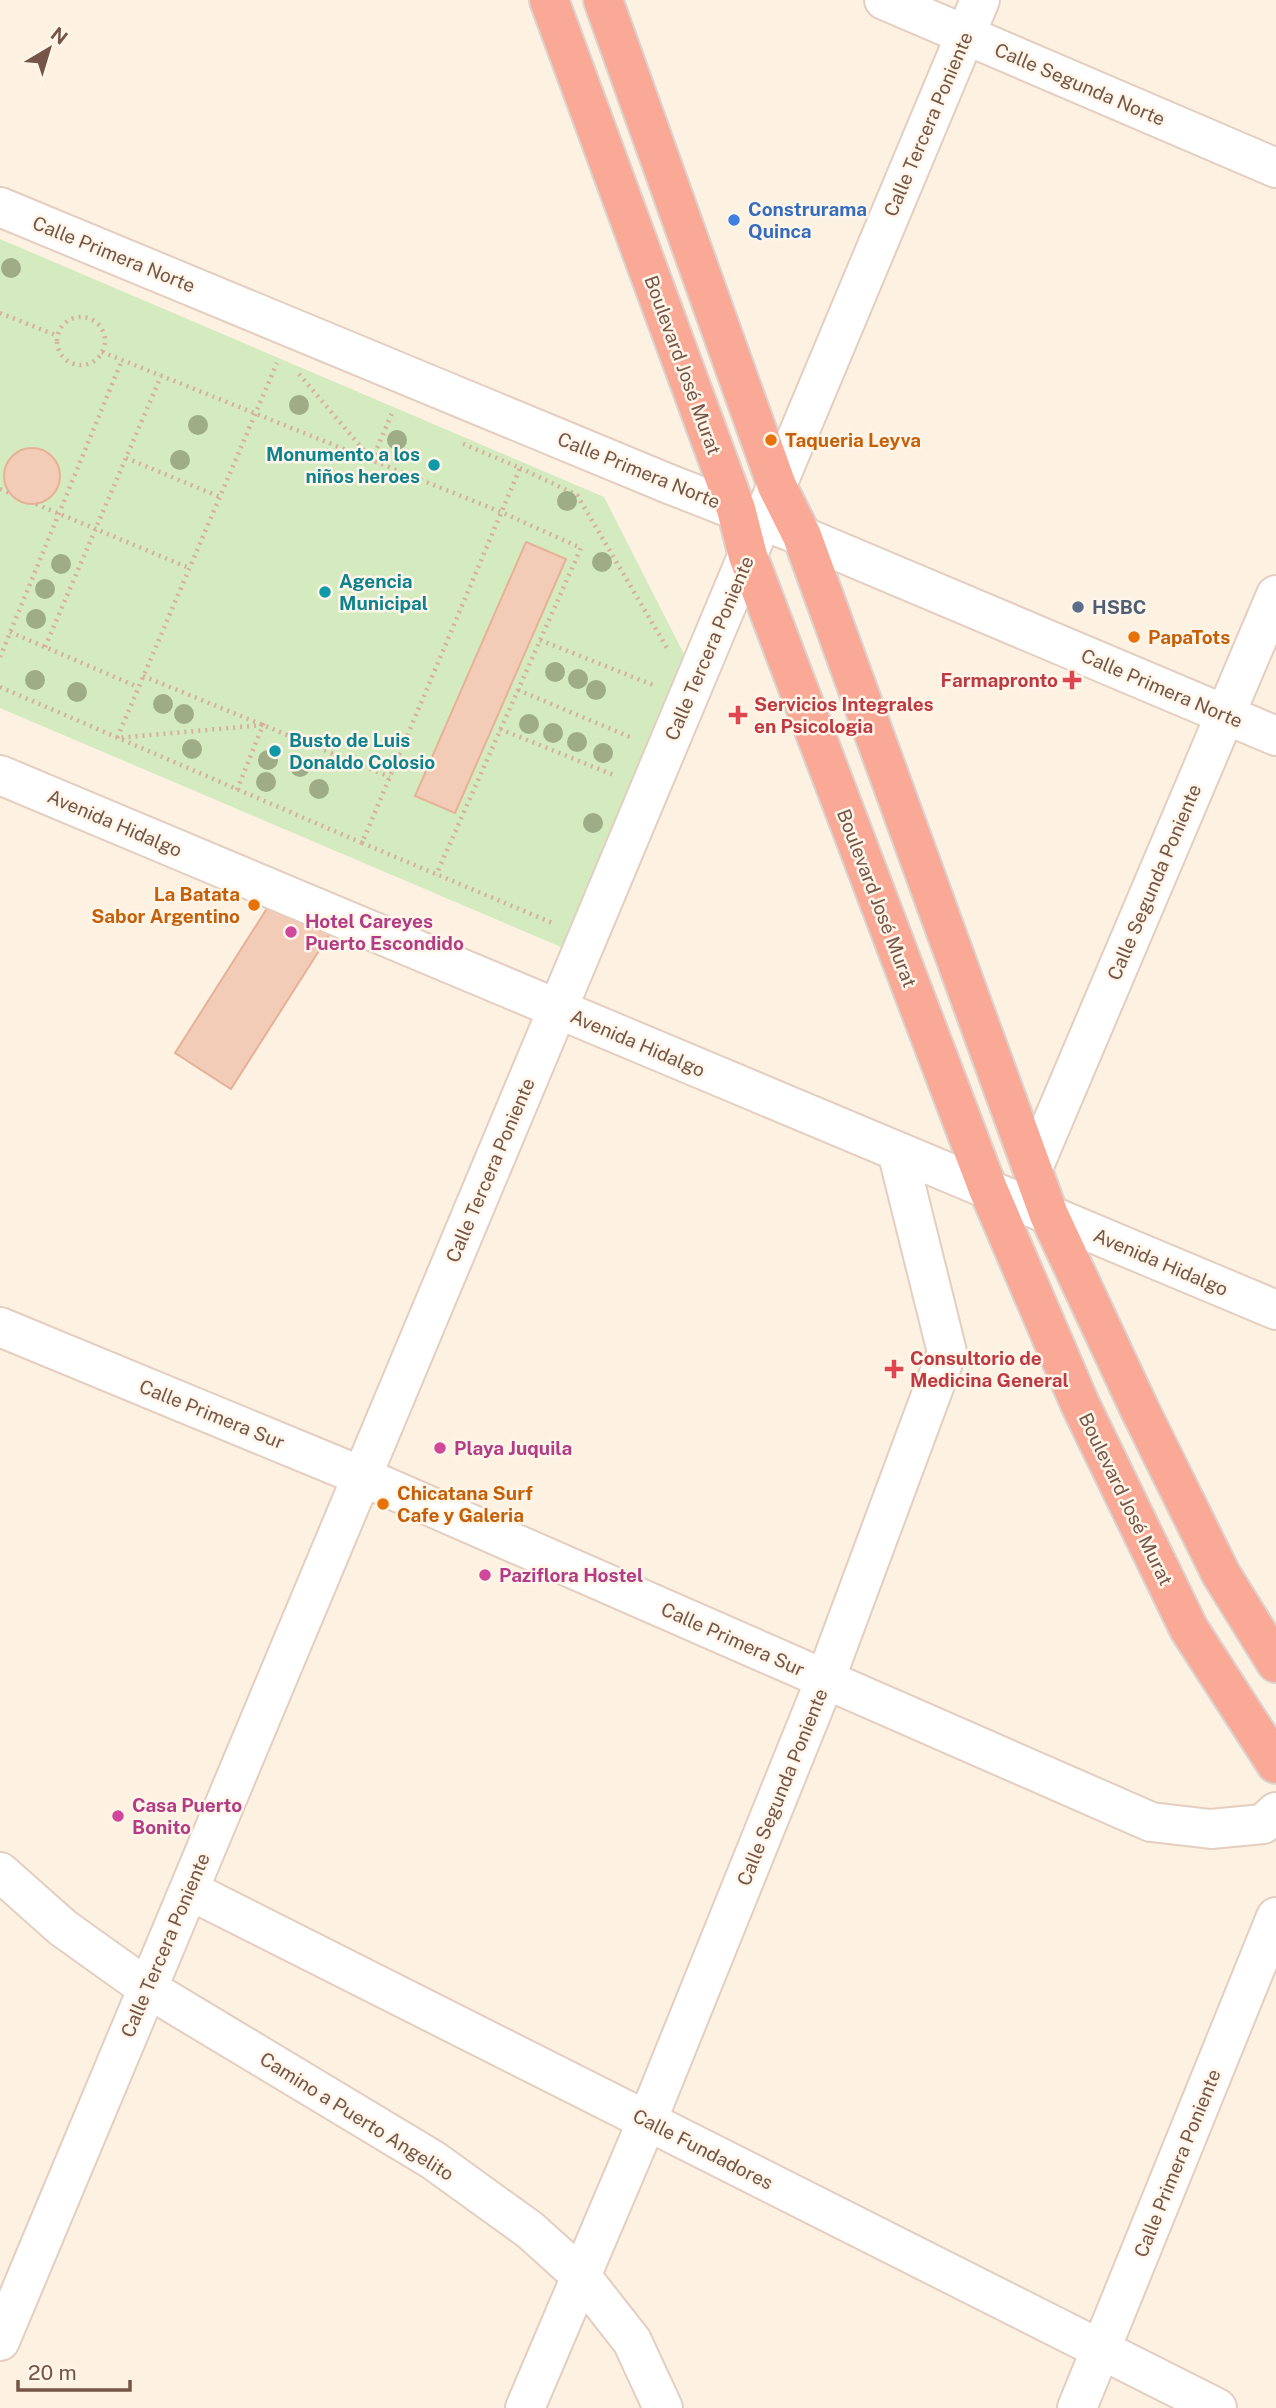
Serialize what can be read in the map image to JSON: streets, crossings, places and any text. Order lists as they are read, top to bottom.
{
  "streets": {
    "highway": ["Boulevard José Murat"],
    "street": [
      "Calle Segunda Norte",
      "Calle Tercera Poniente",
      "Calle Primera Norte",
      "Avenida Hidalgo",
      "Calle Segunda Poniente",
      "Calle Primera Sur",
      "Camino a Puerto Angelito",
      "Calle Fundadores",
      "Calle Primera Poniente"
    ]
  },
  "crossings": [
    ["Calle Segunda Norte", "Calle Tercera Poniente"],
    ["Calle Tercera Poniente", "Calle Primera Norte"],
    ["Calle Tercera Poniente", "Boulevard José Murat"],
    ["Calle Tercera Poniente", "Avenida Hidalgo"],
    ["Calle Tercera Poniente", "Calle Primera Sur"],
    ["Calle Tercera Poniente", "Camino a Puerto Angelito"],
    ["Calle Tercera Poniente", "Calle Fundadores"],
    ["Calle Primera Norte", "Boulevard José Murat"],
    ["Calle Primera Norte", "Calle Segunda Poniente"],
    ["Boulevard José Murat", "Avenida Hidalgo"],
    ["Boulevard José Murat", "Calle Segunda Poniente"],
    ["Avenida Hidalgo", "Calle Segunda Poniente"],
    ["Calle Segunda Poniente", "Calle Primera Sur"],
    ["Calle Segunda Poniente", "Camino a Puerto Angelito"],
    ["Calle Segunda Poniente", "Calle Fundadores"],
    ["Calle Fundadores", "Calle Primera Poniente"]
  ],
  "places": {
    "other": [
      "Construrama Quinca",
      "Taqueria Leyva",
      "Monumento a los niños heroes",
      "Agencia Municipal",
      "HSBC",
      "PapaTots",
      "Busto de Luis Donaldo Colosio",
      "La Batata Sabor Argentino",
      "Hotel Careyes Puerto Escondido",
      "Playa Juquila",
      "Chicatana Surf Cafe y Galeria",
      "Paziflora Hostel",
      "Casa Puerto Bonito"
    ],
    "health": ["Farmapronto", "Servicios Integrales en Psicologia", "Consultorio de Medicina General"]
  },
  "scale_bar": "20 m",
  "north": "top right"
}
